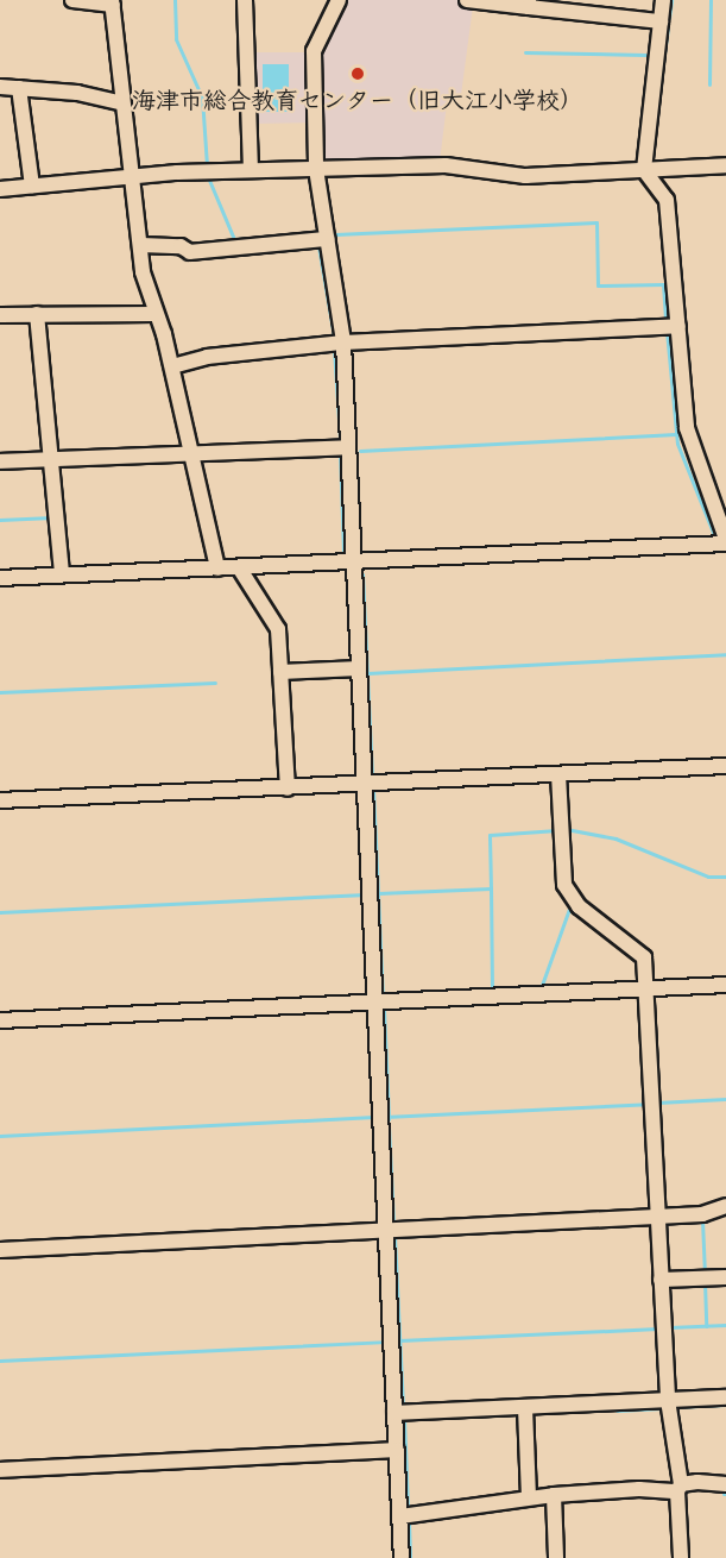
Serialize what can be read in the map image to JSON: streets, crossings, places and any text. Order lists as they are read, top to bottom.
{
  "places": ["海津市総合教育センター（旧大江小学校）"]
}
